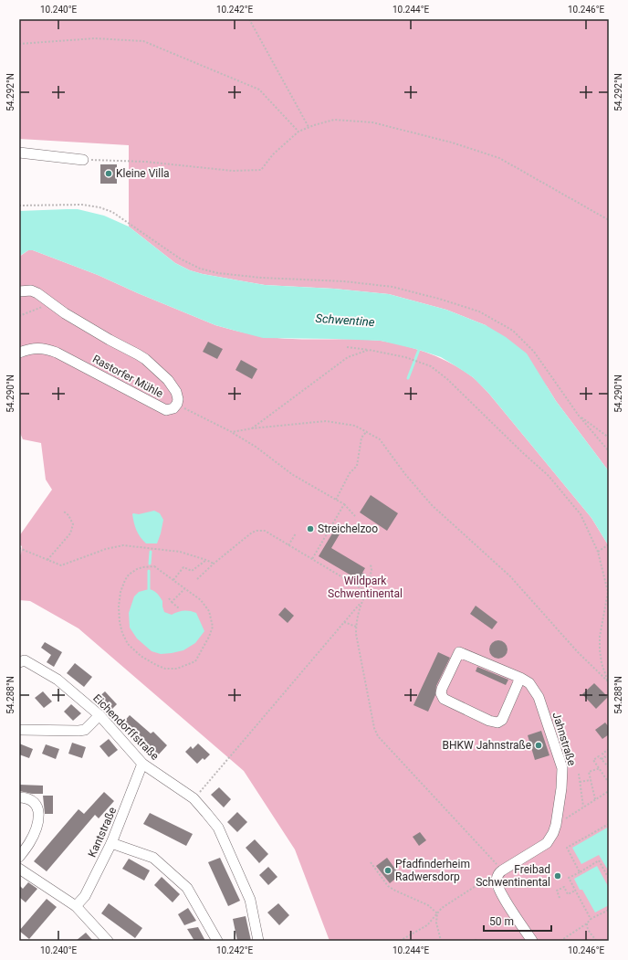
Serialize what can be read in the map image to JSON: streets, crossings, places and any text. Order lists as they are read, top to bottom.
{
  "streets": {
    "street": [
      "Rastorfer Mühle",
      "Eichendorffstraße",
      "Jahnstraße",
      "Kantstraße"
    ]
  },
  "crossings": [
    ["Eichendorffstraße", "Kantstraße"]
  ],
  "water": ["Schwentine"],
  "parks": ["Wildpark Schwentinental"],
  "places": [
    "Kleine Villa",
    "Streichelzoo",
    "BHKW Jahnstraße",
    "Pfadfinderheim Radwersdorp",
    "Freibad Schwentinental"
  ],
  "scale_bar": "50 m",
  "coordinates": [
    "10.240°E",
    "10.242°E",
    "10.244°E",
    "10.246°E",
    "54.292°N",
    "54.290°N",
    "54.288°N"
  ]
}
